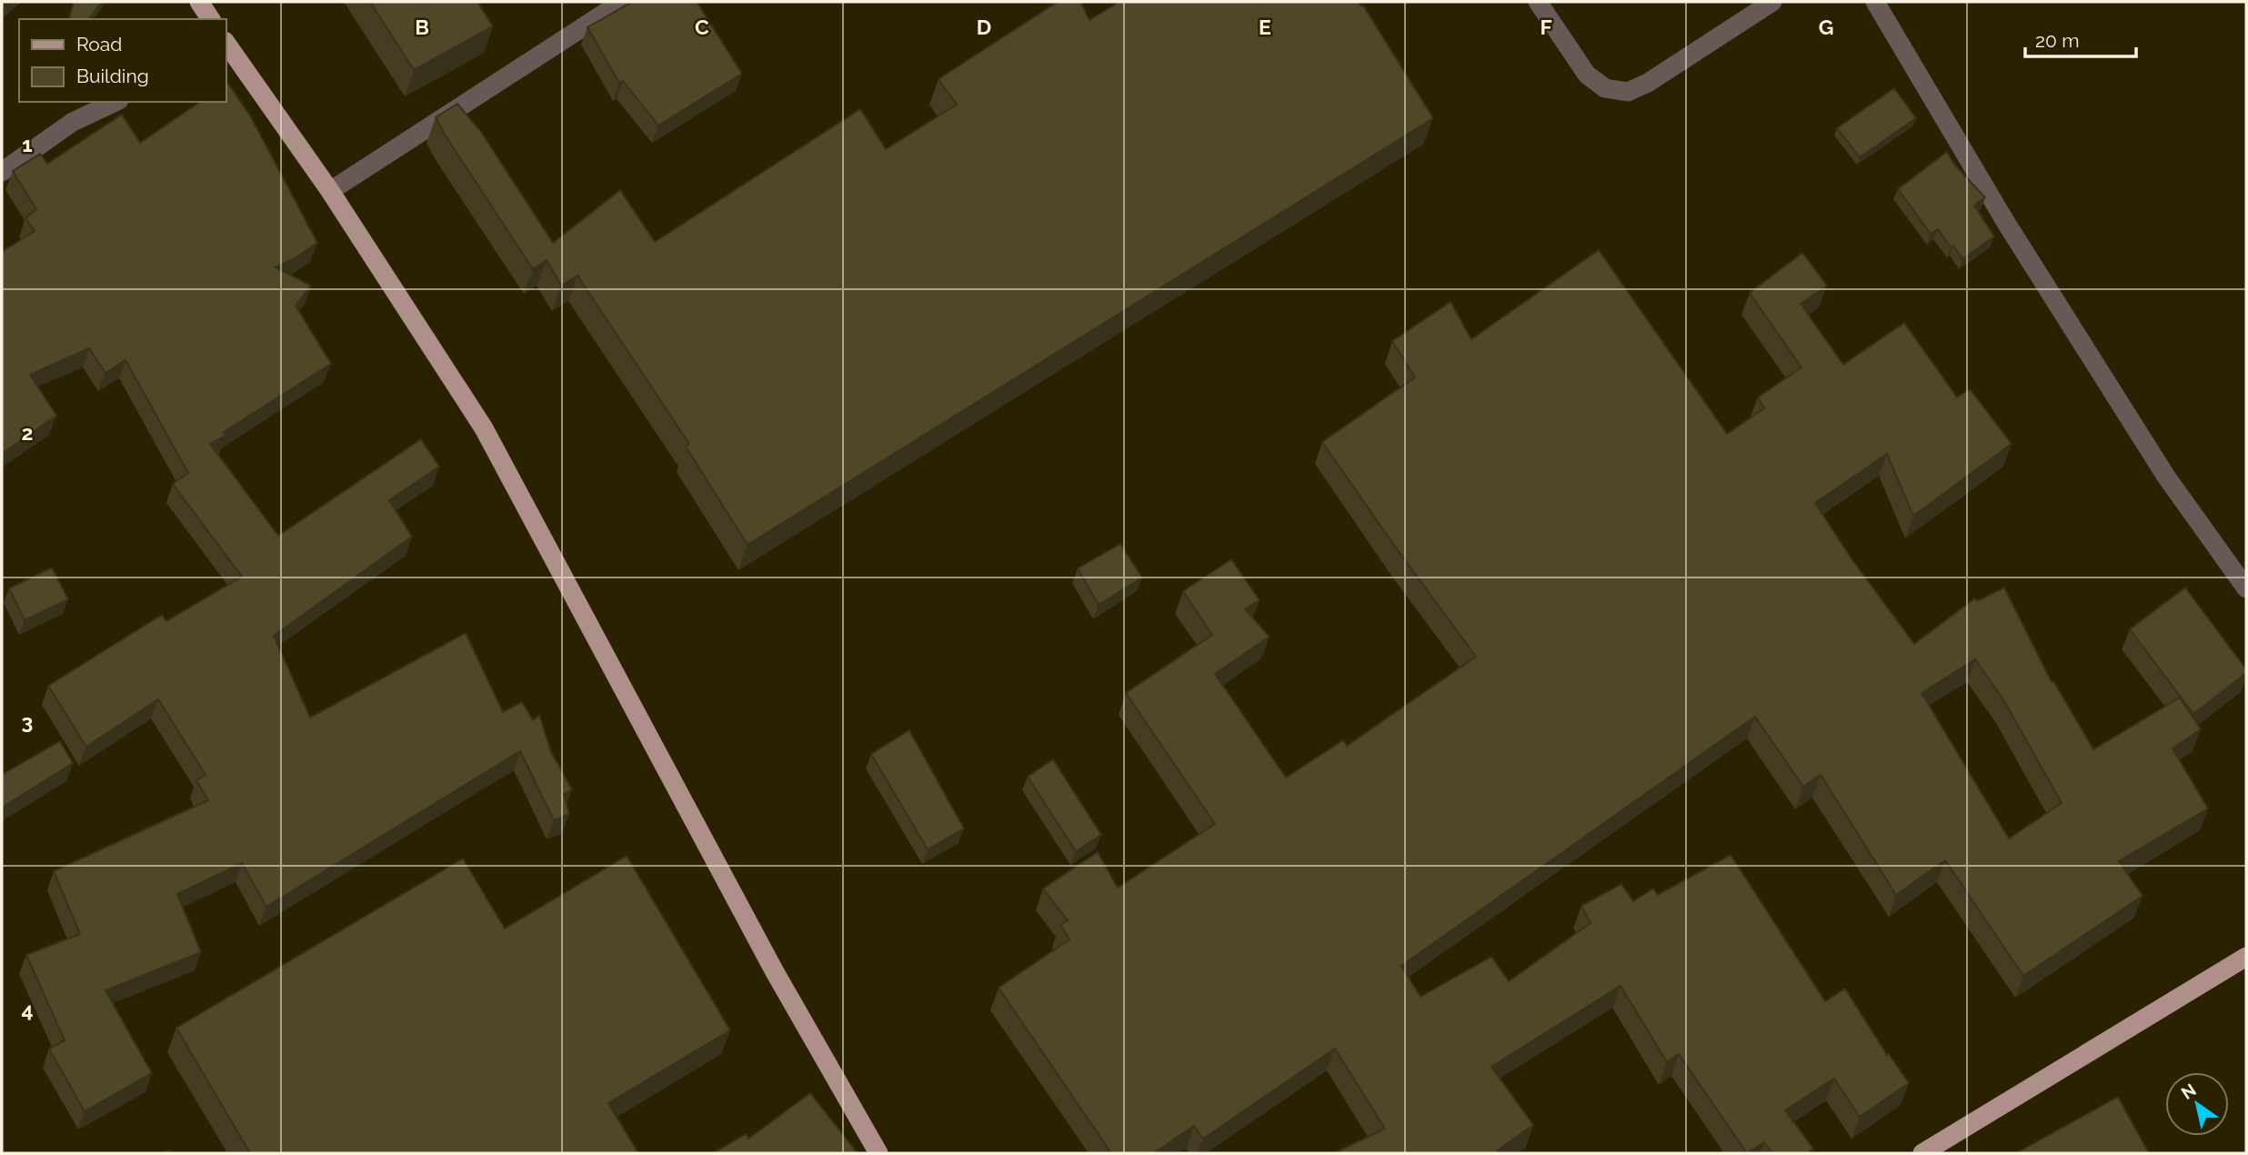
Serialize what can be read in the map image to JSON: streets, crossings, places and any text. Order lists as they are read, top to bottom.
{
  "legend": ["Road", "Building"],
  "scale_bar": "20 m",
  "north": "top left",
  "grid": {
    "columns": [
      "B",
      "C",
      "D",
      "E",
      "F",
      "G"
    ],
    "rows": [
      "1",
      "2",
      "3",
      "4"
    ]
  }
}
